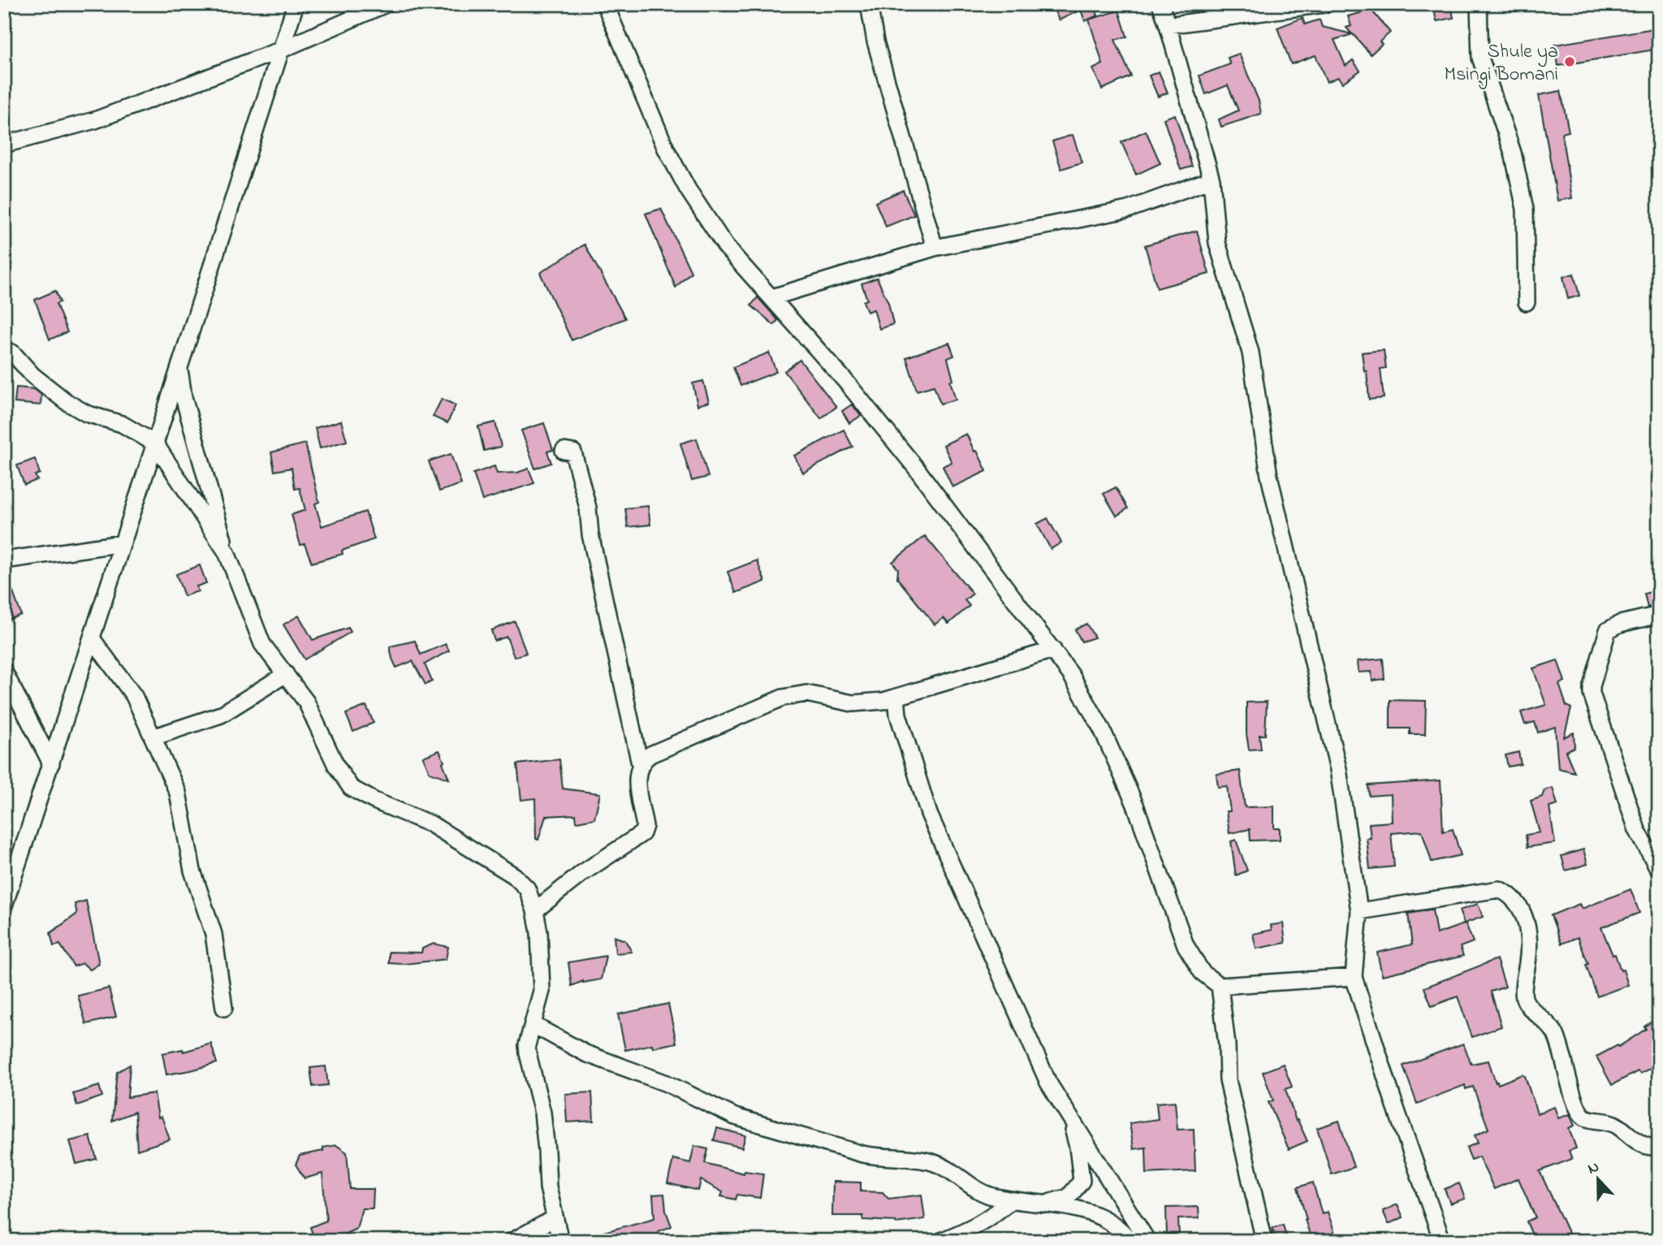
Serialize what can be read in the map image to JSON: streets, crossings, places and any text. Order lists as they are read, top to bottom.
{
  "places": ["Shule ya Msingi Bomani"],
  "north": "top"
}
